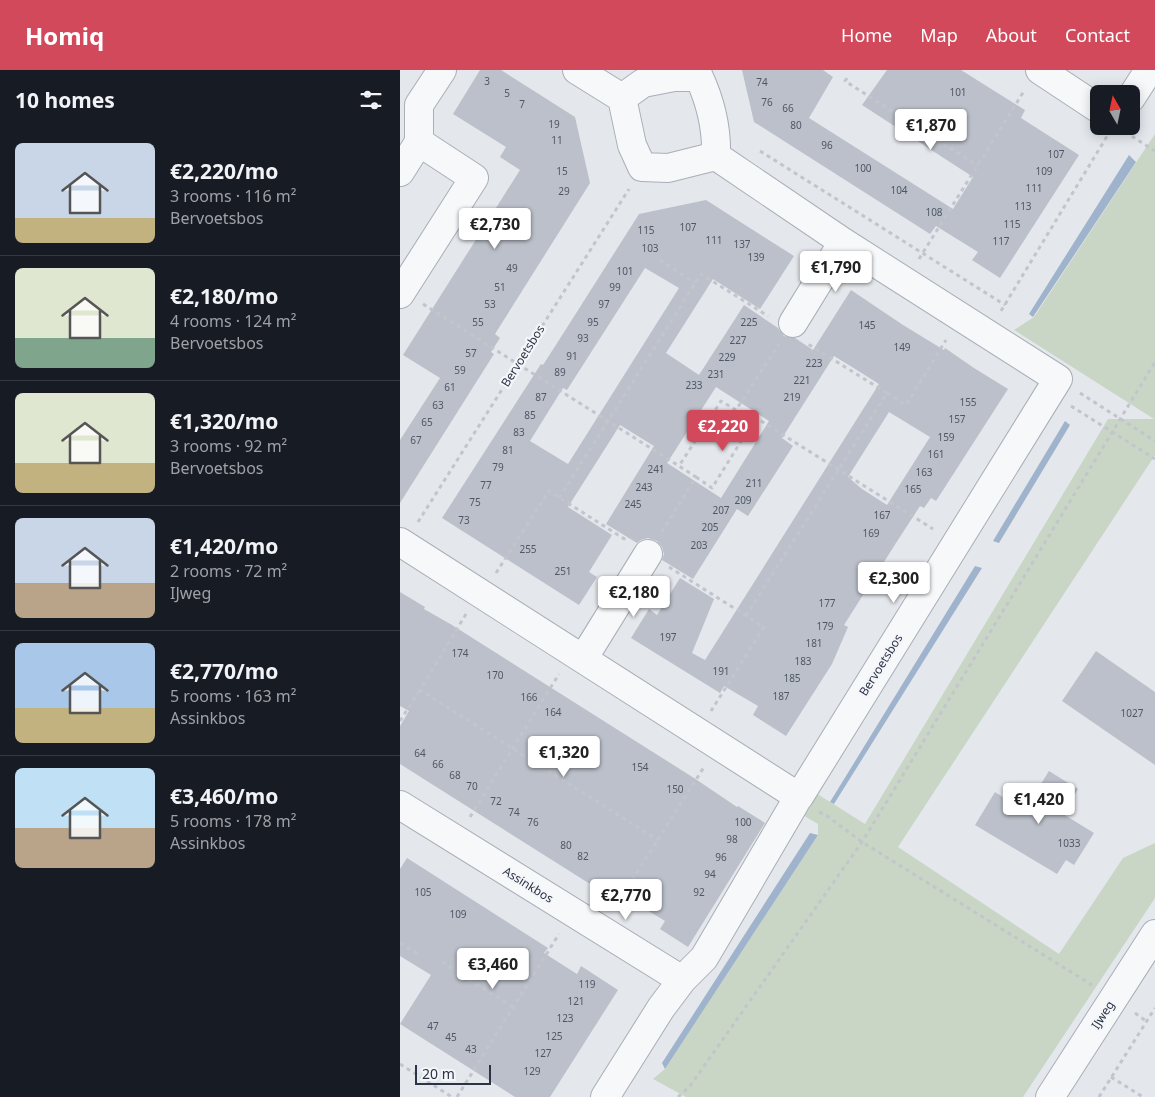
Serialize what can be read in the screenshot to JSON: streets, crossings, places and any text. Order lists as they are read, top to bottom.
{
  "streets": {
    "street": ["Bervoetsbos", "Assinkbos", "IJweg"]
  },
  "house_numbers": [
    "3",
    "74",
    "101",
    "5",
    "76",
    "7",
    "66",
    "19",
    "80",
    "11",
    "96",
    "107",
    "100",
    "15",
    "109",
    "111",
    "104",
    "29",
    "113",
    "108",
    "115",
    "107",
    "115",
    "111",
    "117",
    "137",
    "103",
    "139",
    "49",
    "101",
    "51",
    "99",
    "53",
    "97",
    "55",
    "95",
    "225",
    "145",
    "93",
    "227",
    "149",
    "57",
    "91",
    "229",
    "223",
    "59",
    "89",
    "231",
    "221",
    "233",
    "61",
    "87",
    "219",
    "155",
    "63",
    "85",
    "157",
    "65",
    "83",
    "159",
    "67",
    "81",
    "161",
    "79",
    "241",
    "163",
    "211",
    "77",
    "243",
    "165",
    "209",
    "75",
    "245",
    "207",
    "167",
    "73",
    "205",
    "169",
    "203",
    "255",
    "251",
    "177",
    "179",
    "197",
    "181",
    "174",
    "183",
    "191",
    "170",
    "185",
    "187",
    "166",
    "164",
    "1027",
    "64",
    "66",
    "154",
    "68",
    "70",
    "150",
    "72",
    "74",
    "76",
    "100",
    "98",
    "1033",
    "80",
    "82",
    "96",
    "94",
    "105",
    "92",
    "109",
    "119",
    "121",
    "123",
    "47",
    "125",
    "45",
    "43",
    "127",
    "129"
  ],
  "scale_bar": "20 m",
  "north": "top",
  "page": {
    "header": "Homiq",
    "nav": [
      "Home",
      "Map",
      "About",
      "Contact"
    ],
    "heading": "10 homes",
    "price": [
      "€1,870",
      "€2,730",
      "€1,790",
      "€2,220",
      "€2,300",
      "€2,180",
      "€1,320",
      "€1,420",
      "€2,770",
      "€3,460"
    ],
    "list": [
      {
        "name": "€2,220/mo",
        "note": "3 rooms · 116 m² · Bervoetsbos"
      },
      {
        "name": "€2,180/mo",
        "note": "4 rooms · 124 m² · Bervoetsbos"
      },
      {
        "name": "€1,320/mo",
        "note": "3 rooms · 92 m² · Bervoetsbos"
      },
      {
        "name": "€1,420/mo",
        "note": "2 rooms · 72 m² · IJweg"
      },
      {
        "name": "€2,770/mo",
        "note": "5 rooms · 163 m² · Assinkbos"
      },
      {
        "name": "€3,460/mo",
        "note": "5 rooms · 178 m² · Assinkbos"
      }
    ],
    "scale": "20 m"
  }
}
